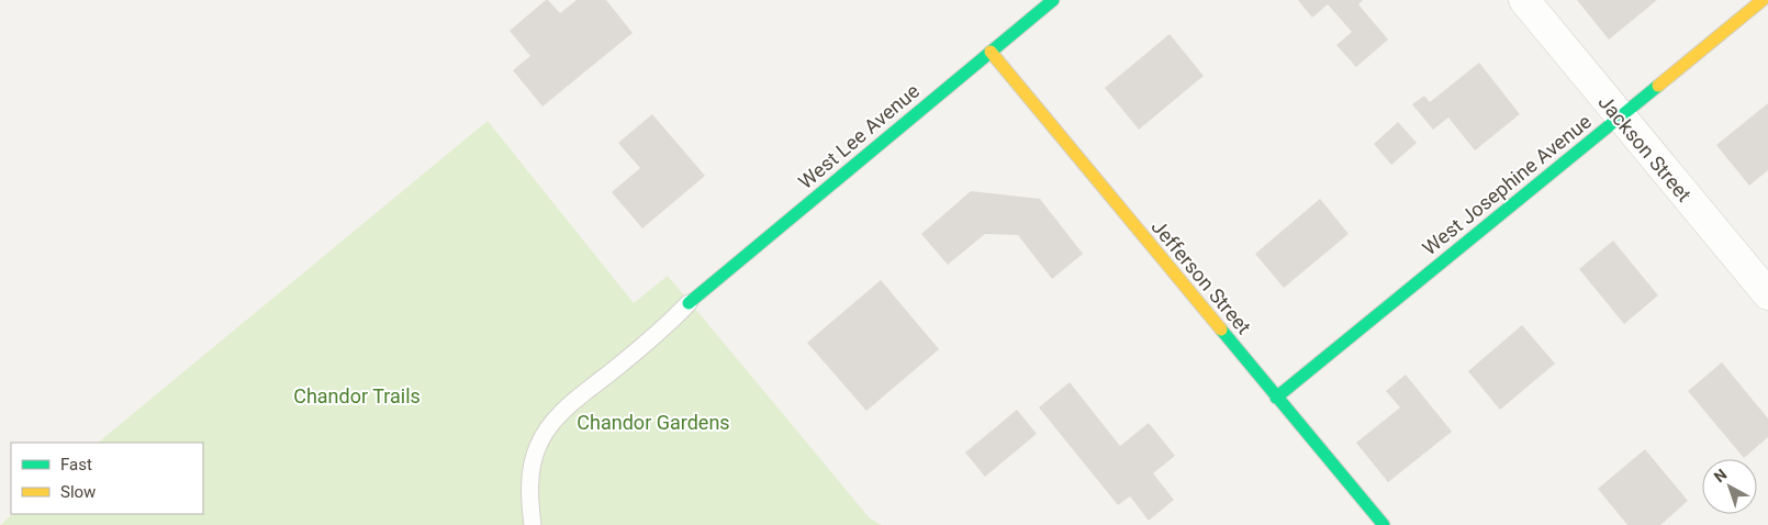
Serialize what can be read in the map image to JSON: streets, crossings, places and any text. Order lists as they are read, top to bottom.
{
  "streets": {
    "street": [
      "West Lee Avenue",
      "Jackson Street",
      "West Josephine Avenue",
      "Jefferson Street"
    ]
  },
  "crossings": [
    ["West Lee Avenue", "Jefferson Street"],
    ["Jackson Street", "West Josephine Avenue"],
    ["West Josephine Avenue", "Jefferson Street"]
  ],
  "parks": ["Chandor Trails", "Chandor Gardens"],
  "legend": ["Fast", "Slow"],
  "north": "top left"
}
